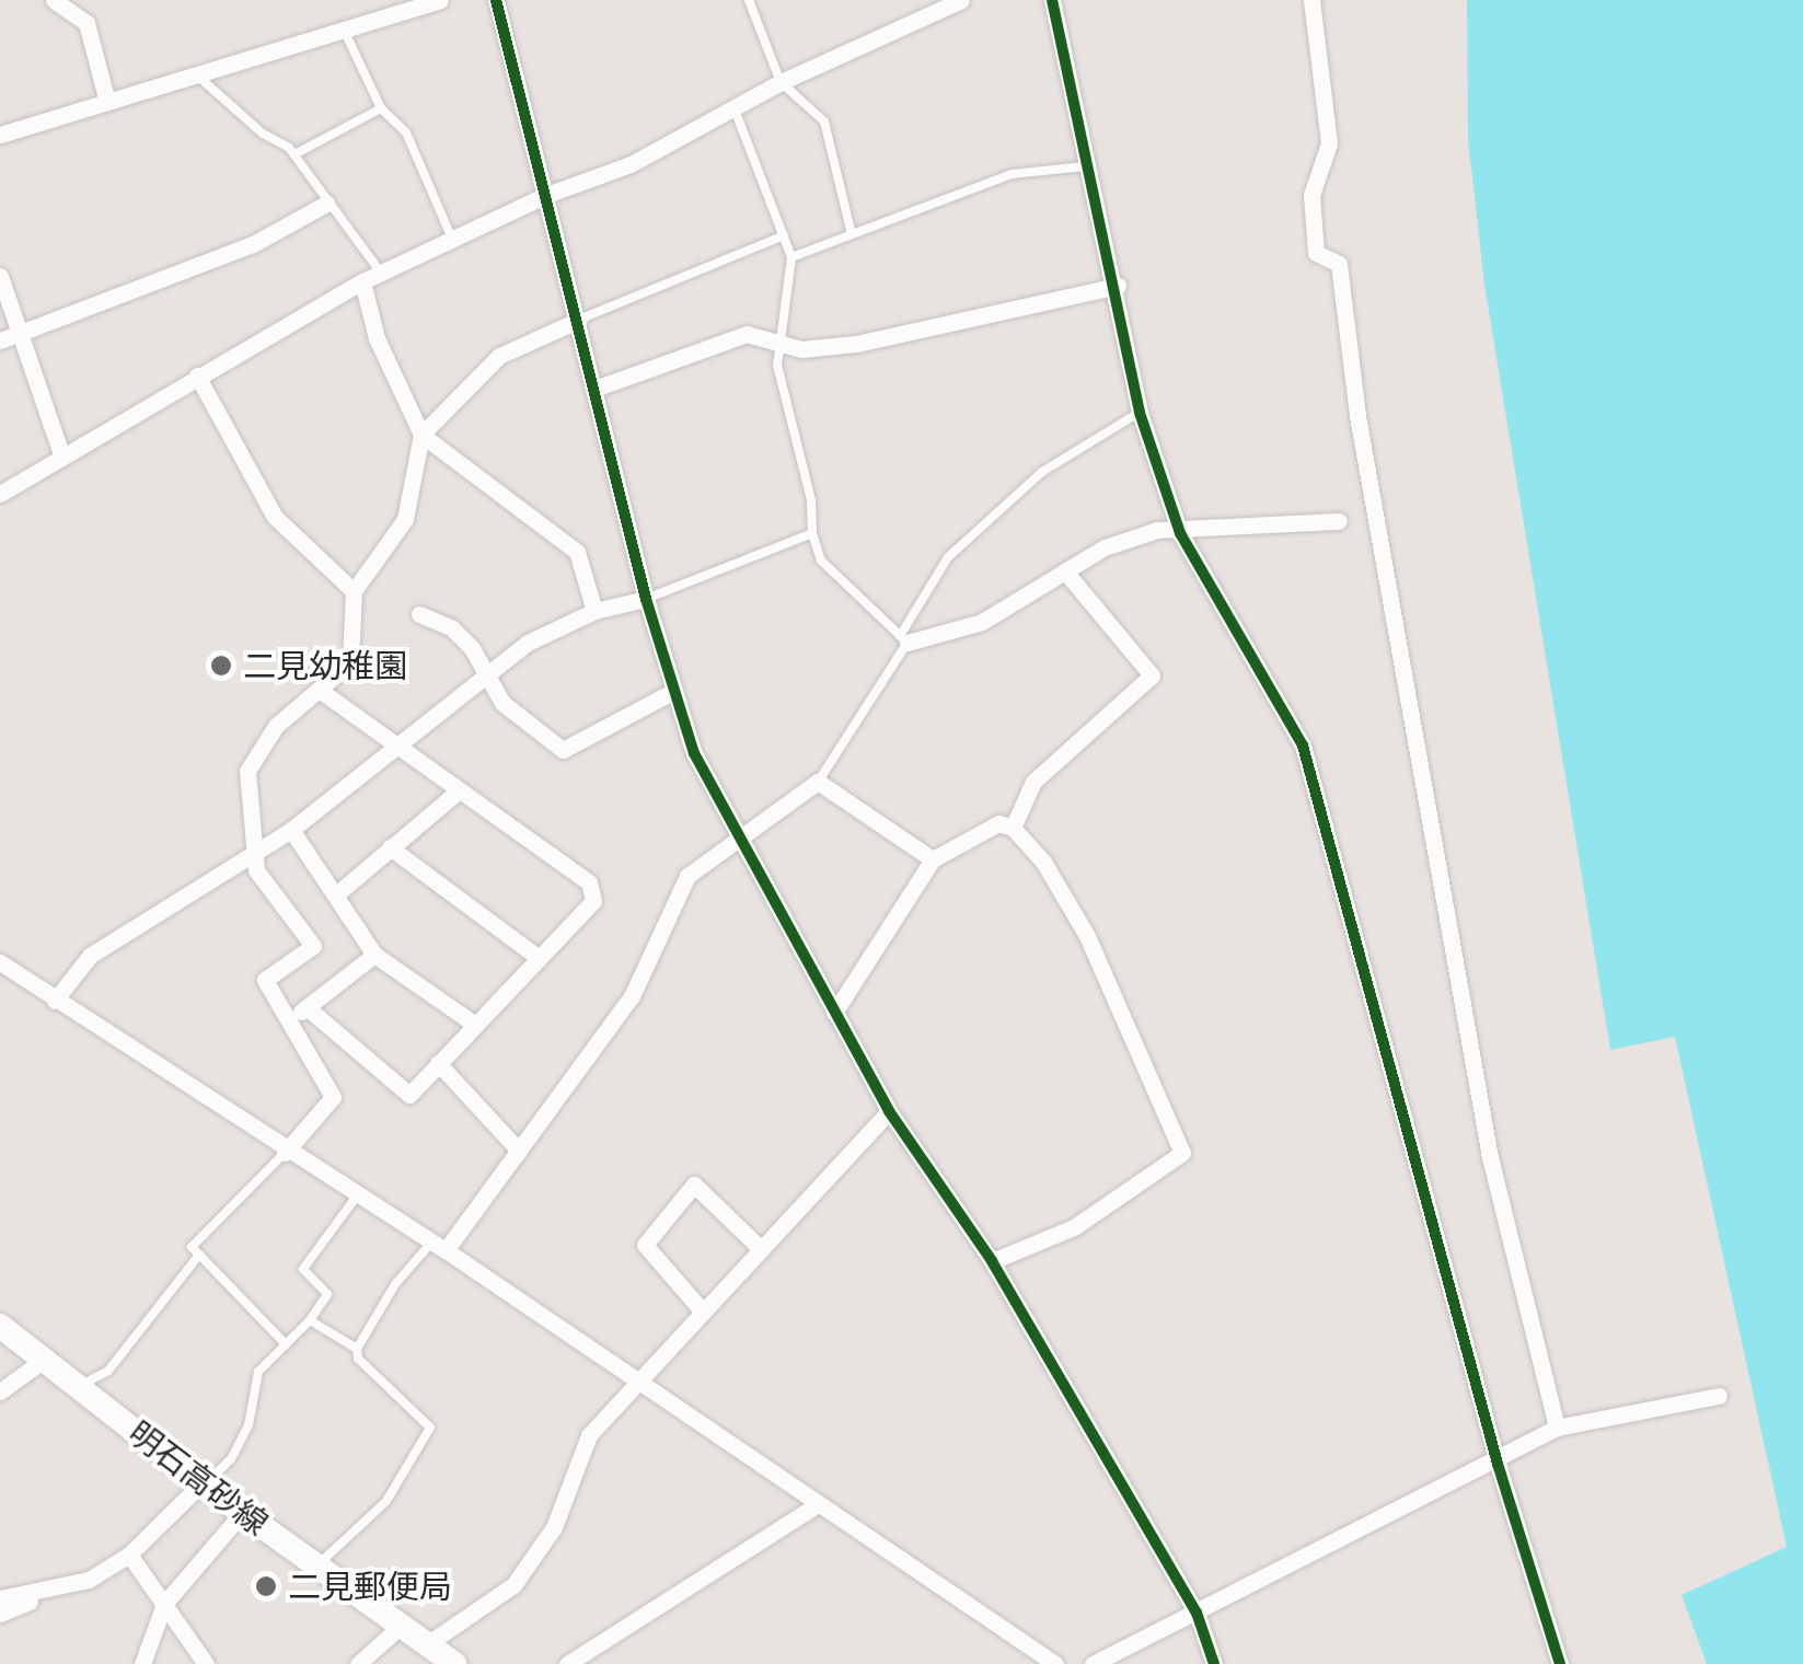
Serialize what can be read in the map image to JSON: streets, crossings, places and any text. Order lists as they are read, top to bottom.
{
  "streets": {
    "main road": ["明石高砂線"]
  },
  "places": ["二見幼稚園", "二見郵便局"]
}
